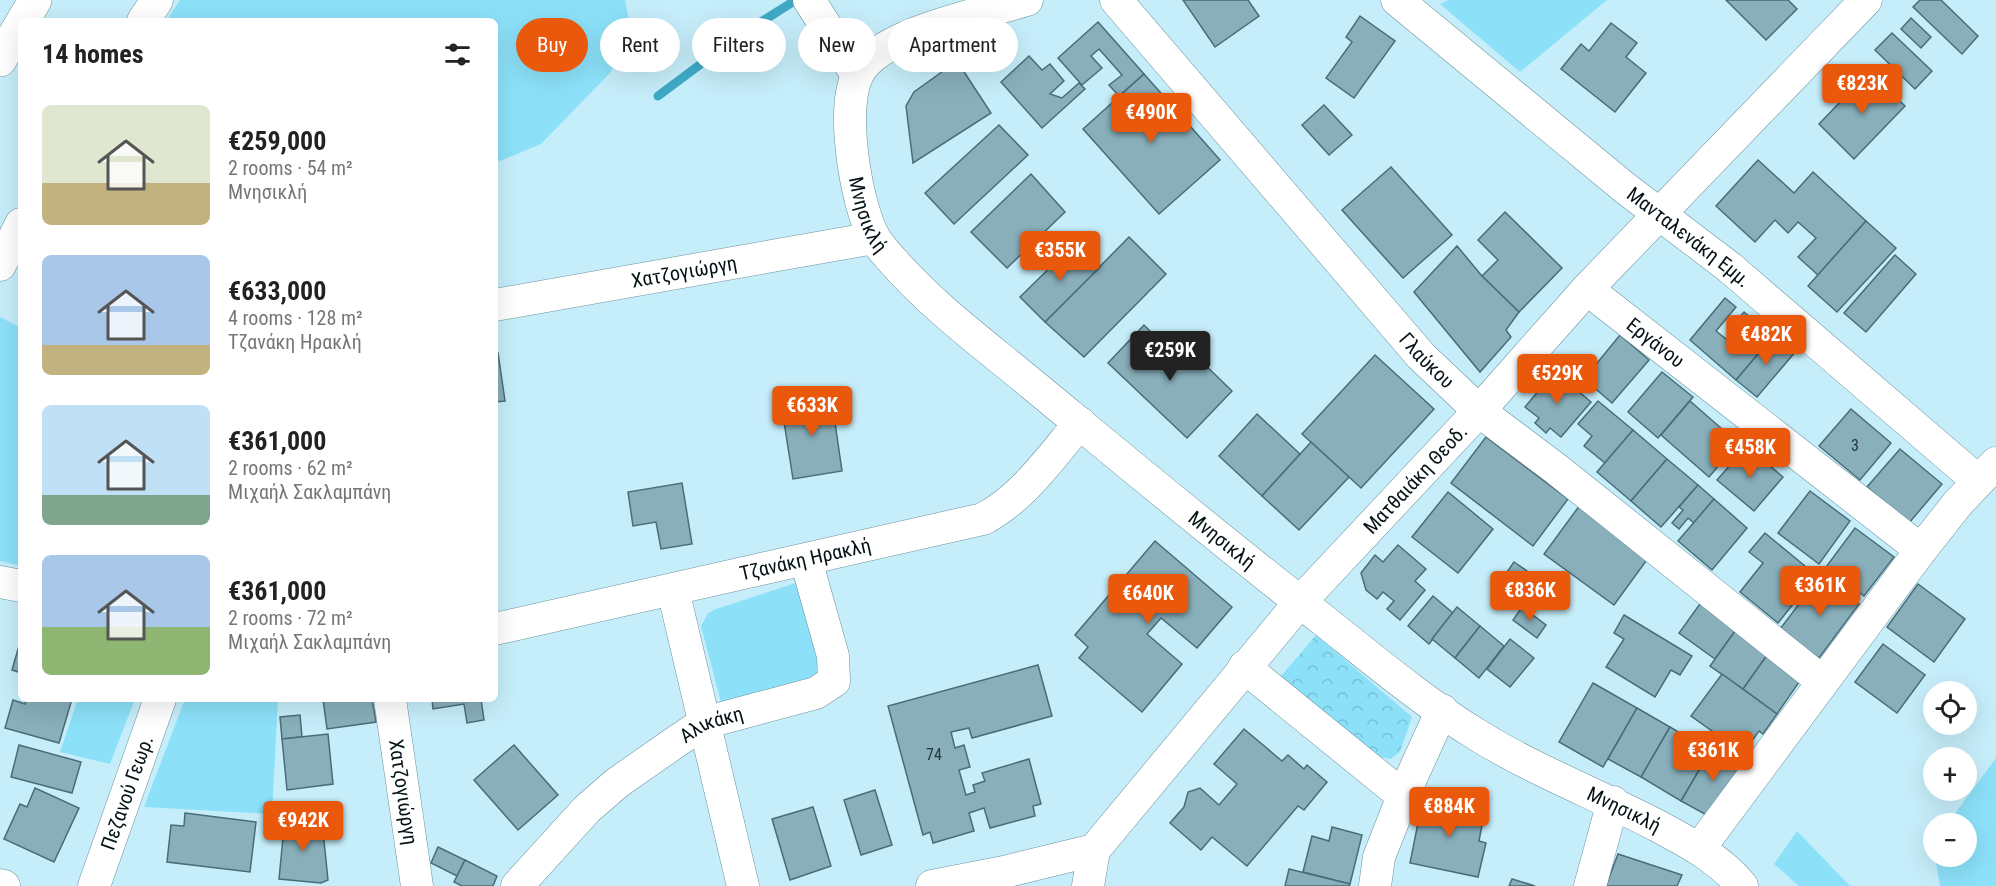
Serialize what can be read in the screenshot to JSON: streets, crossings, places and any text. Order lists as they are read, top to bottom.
{
  "streets": {
    "street": [
      "Μνησικλή",
      "Μανταλενάκη Εμμ.",
      "Χατζογιώργη",
      "Εργάνου",
      "Γλαύκου",
      "Ματθαιάκη Θεοδ.",
      "Τζανάκη Ηρακλή",
      "Αλικάκη",
      "Πεζανού Γεωρ."
    ]
  },
  "crossings": [
    ["Μνησικλή", "Χατζογιώργη"],
    ["Μνησικλή", "Ματθαιάκη Θεοδ."],
    ["Μνησικλή", "Τζανάκη Ηρακλή"],
    ["Μανταλενάκη Εμμ.", "Ματθαιάκη Θεοδ."],
    ["Εργάνου", "Ματθαιάκη Θεοδ."],
    ["Γλαύκου", "Ματθαιάκη Θεοδ."],
    ["Τζανάκη Ηρακλή", "Αλικάκη"]
  ],
  "house_numbers": ["3", "74"],
  "page": {
    "chip": [
      "Buy",
      "Rent",
      "Filters",
      "New",
      "Apartment"
    ],
    "heading": "14 homes",
    "price": [
      "€823K",
      "€490K",
      "€355K",
      "€482K",
      "€259K",
      "€529K",
      "€633K",
      "€458K",
      "€361K",
      "€836K",
      "€640K",
      "€361K",
      "€884K",
      "€942K"
    ],
    "list": [
      {
        "name": "€259,000",
        "note": "2 rooms · 54 m² · Μνησικλή"
      },
      {
        "name": "€633,000",
        "note": "4 rooms · 128 m² · Τζανάκη Ηρακλή"
      },
      {
        "name": "€361,000",
        "note": "2 rooms · 62 m² · Μιχαήλ Σακλαμπάνη"
      },
      {
        "name": "€361,000",
        "note": "2 rooms · 72 m² · Μιχαήλ Σακλαμπάνη"
      }
    ],
    "map_buttons": ["+", "−"]
  }
}
